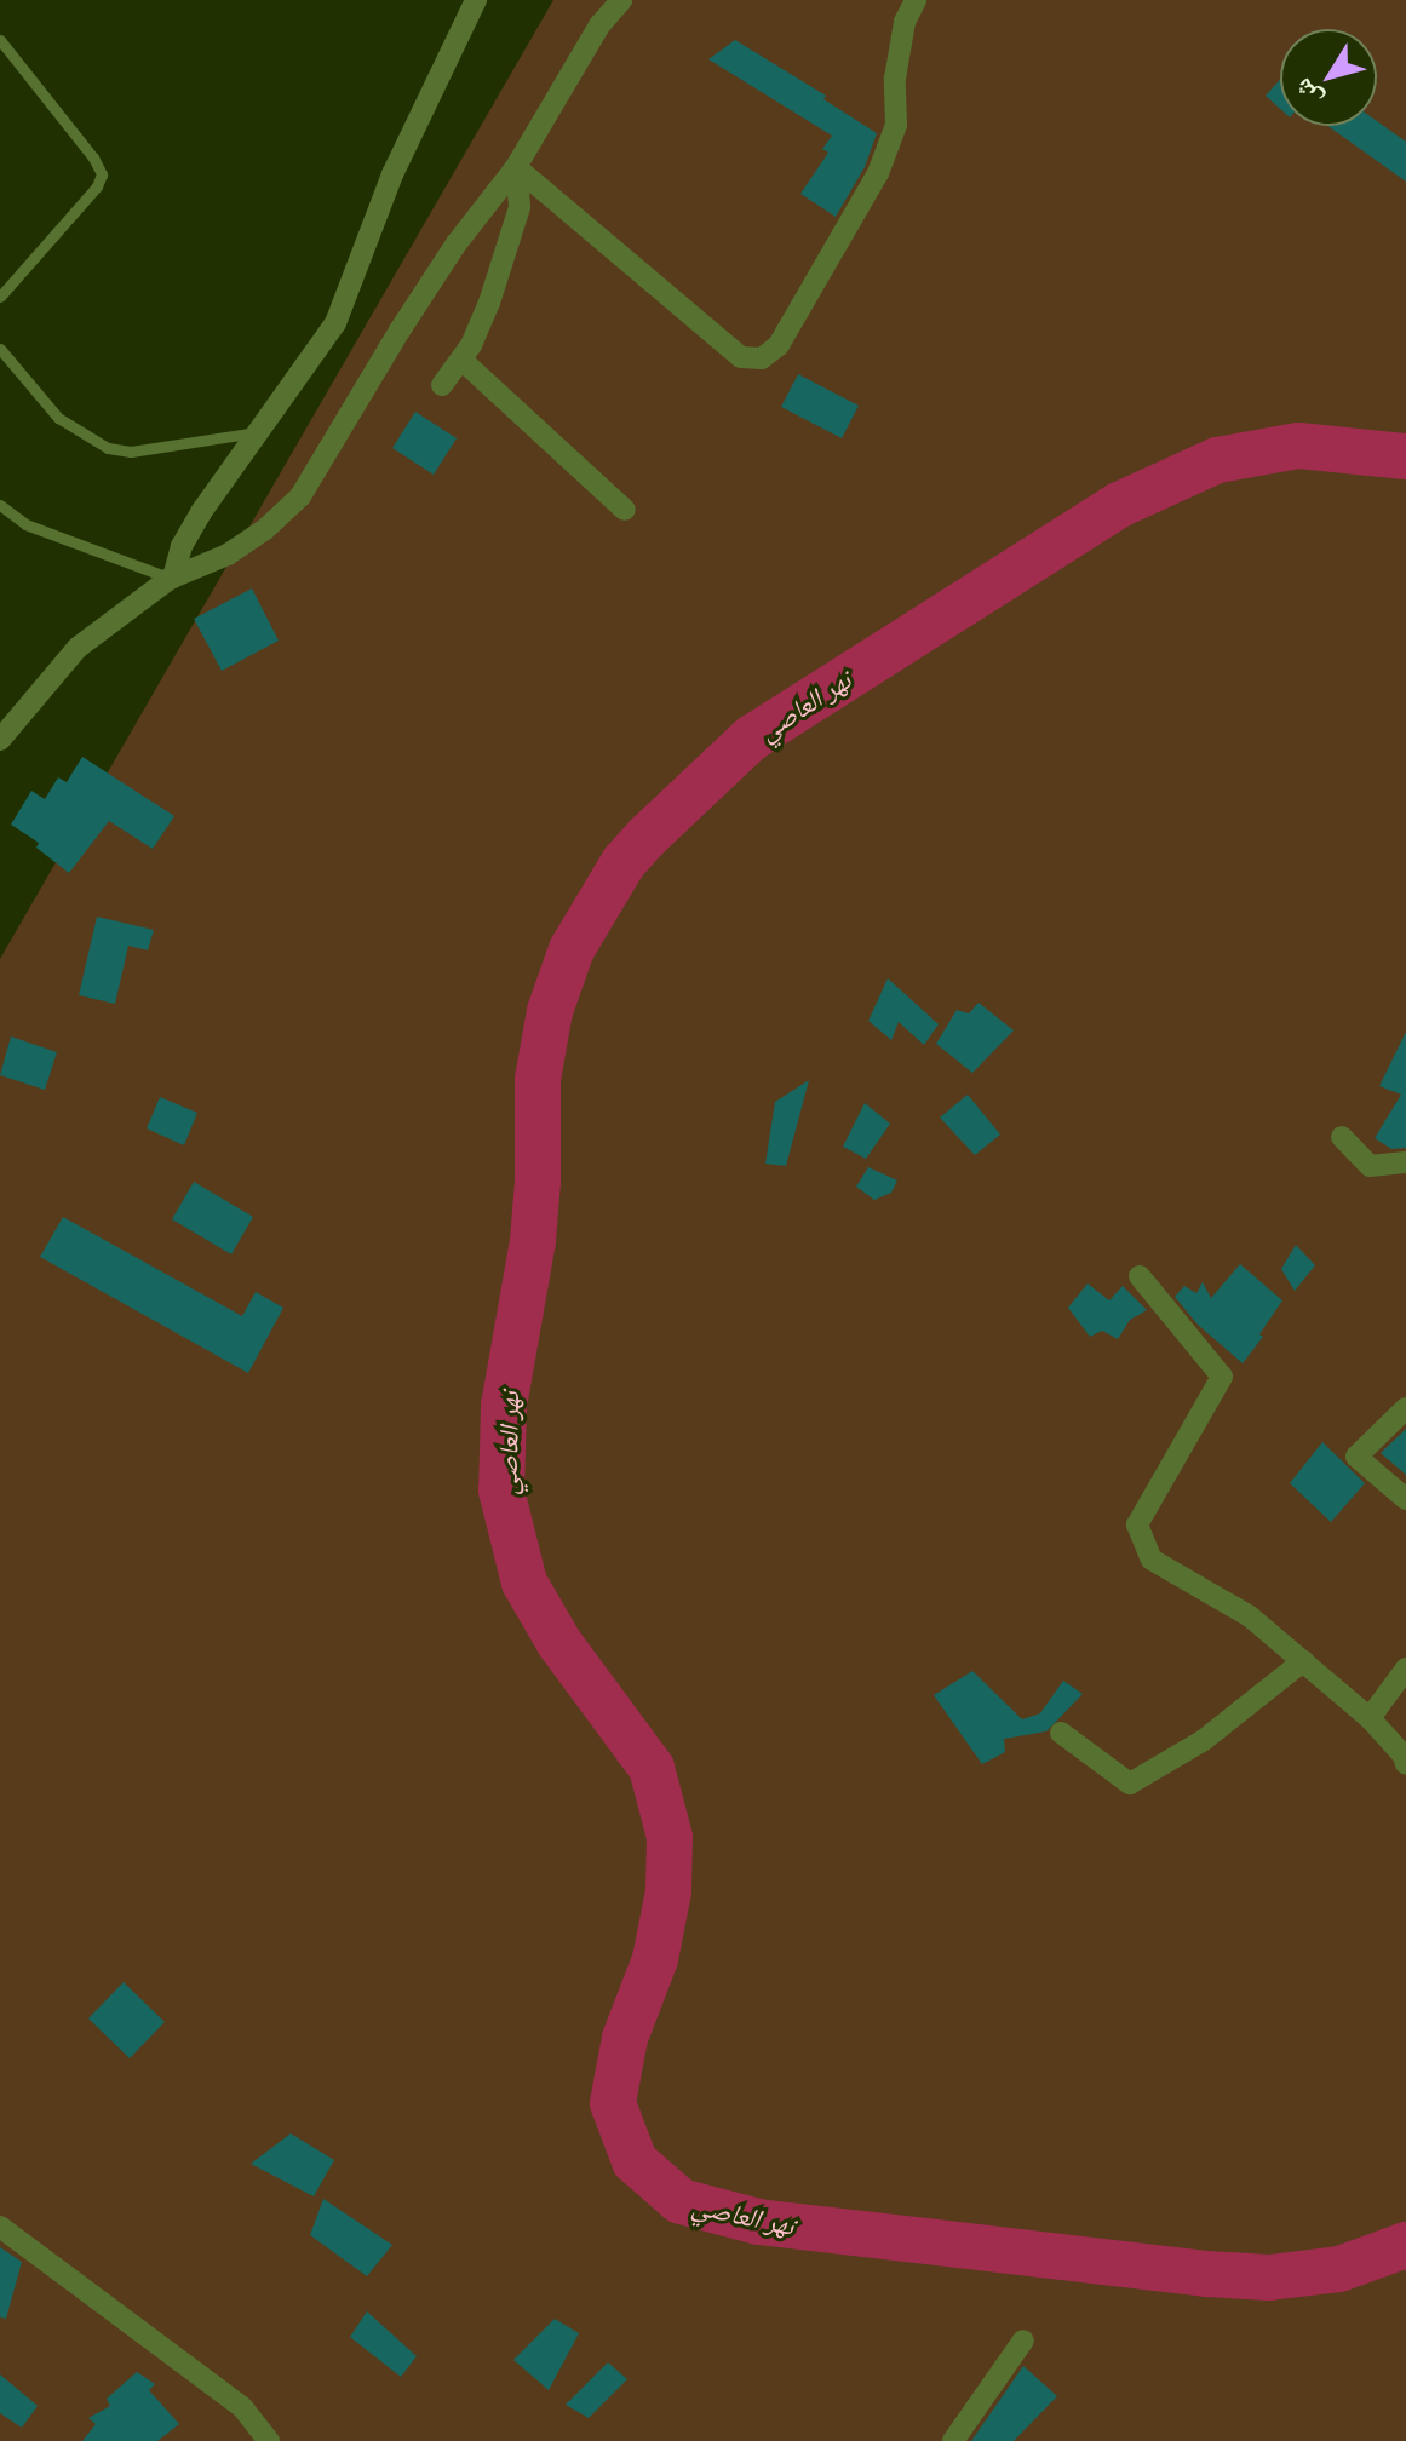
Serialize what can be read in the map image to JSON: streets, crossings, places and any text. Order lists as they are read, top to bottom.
{
  "water": ["نهر العاصي"],
  "north": "bottom left"
}
